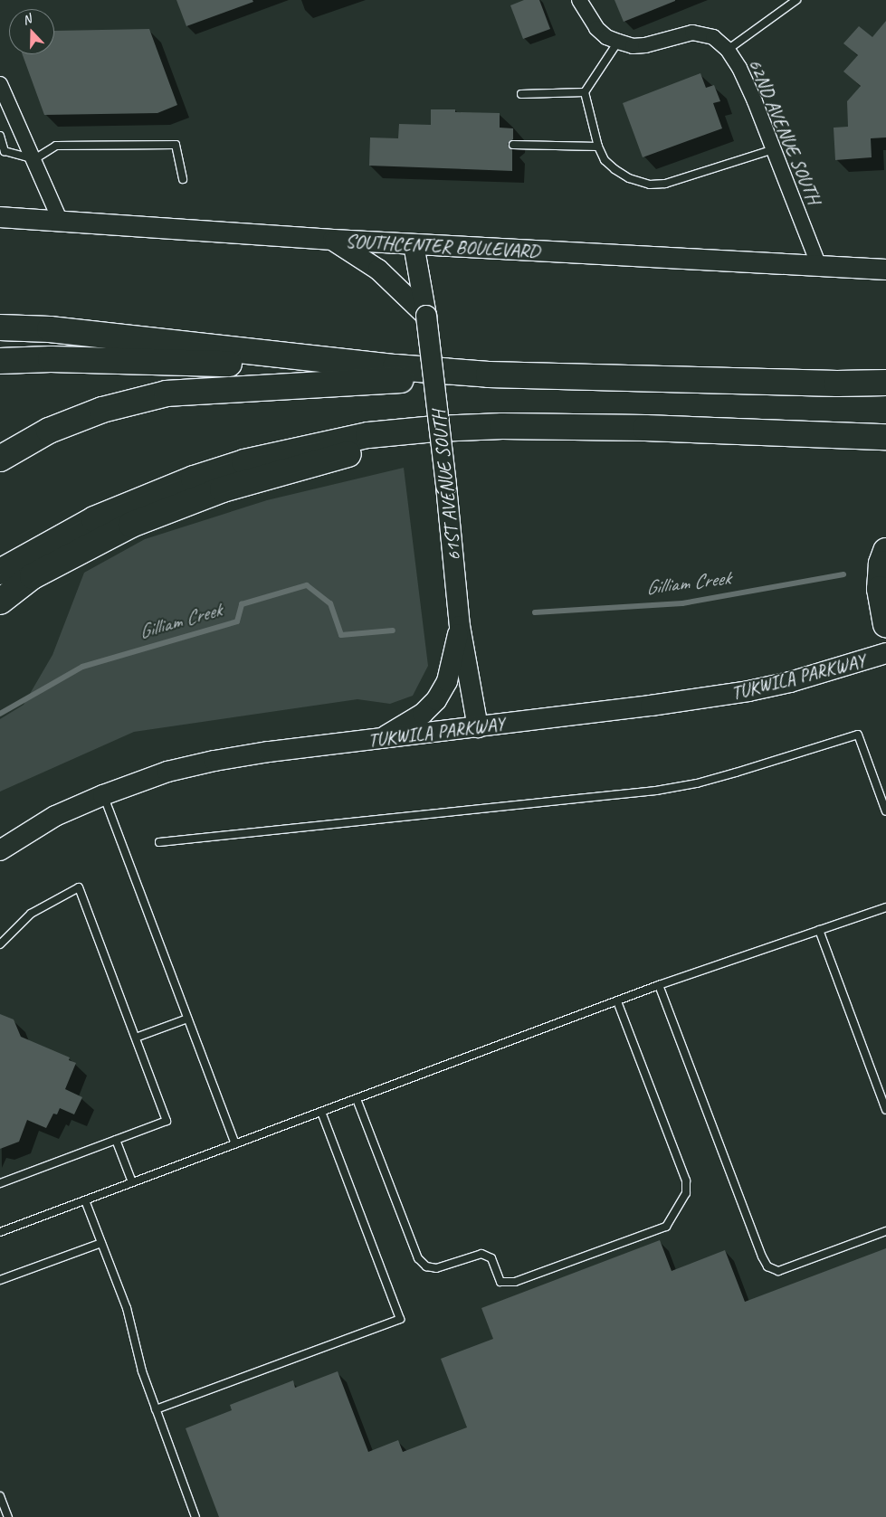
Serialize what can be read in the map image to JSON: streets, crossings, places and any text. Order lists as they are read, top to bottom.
{
  "streets": {
    "main road": ["SOUTHCENTER BOULEVARD", "61ST AVENUE SOUTH", "TUKWILA PARKWAY"],
    "street": ["62ND AVENUE SOUTH"]
  },
  "crossings": [
    ["62ND AVENUE SOUTH", "SOUTHCENTER BOULEVARD"],
    ["SOUTHCENTER BOULEVARD", "61ST AVENUE SOUTH"],
    ["61ST AVENUE SOUTH", "TUKWILA PARKWAY"]
  ],
  "water": ["Gilliam Creek"],
  "north": "top"
}
